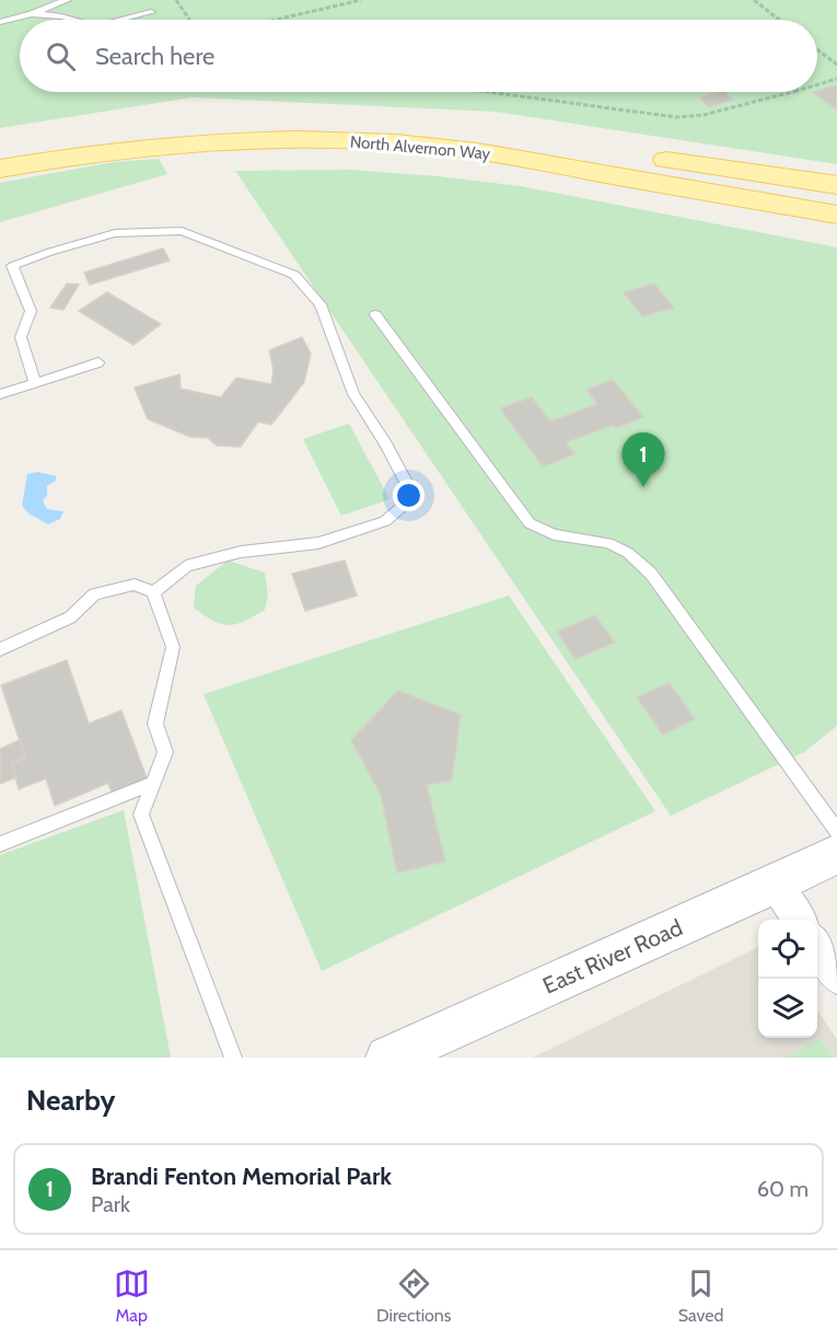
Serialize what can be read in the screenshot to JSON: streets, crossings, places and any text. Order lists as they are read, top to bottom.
{
  "streets": {
    "main road": ["North Alvernon Way"],
    "street": ["East River Road"]
  },
  "page": {
    "search": "Search here",
    "pins": "1",
    "heading": "Nearby",
    "list": [
      {
        "mark": "1",
        "name": "Brandi Fenton Memorial Park",
        "note": "Park",
        "value": "60 m"
      }
    ],
    "nav": ["Map", "Directions", "Saved"]
  }
}
